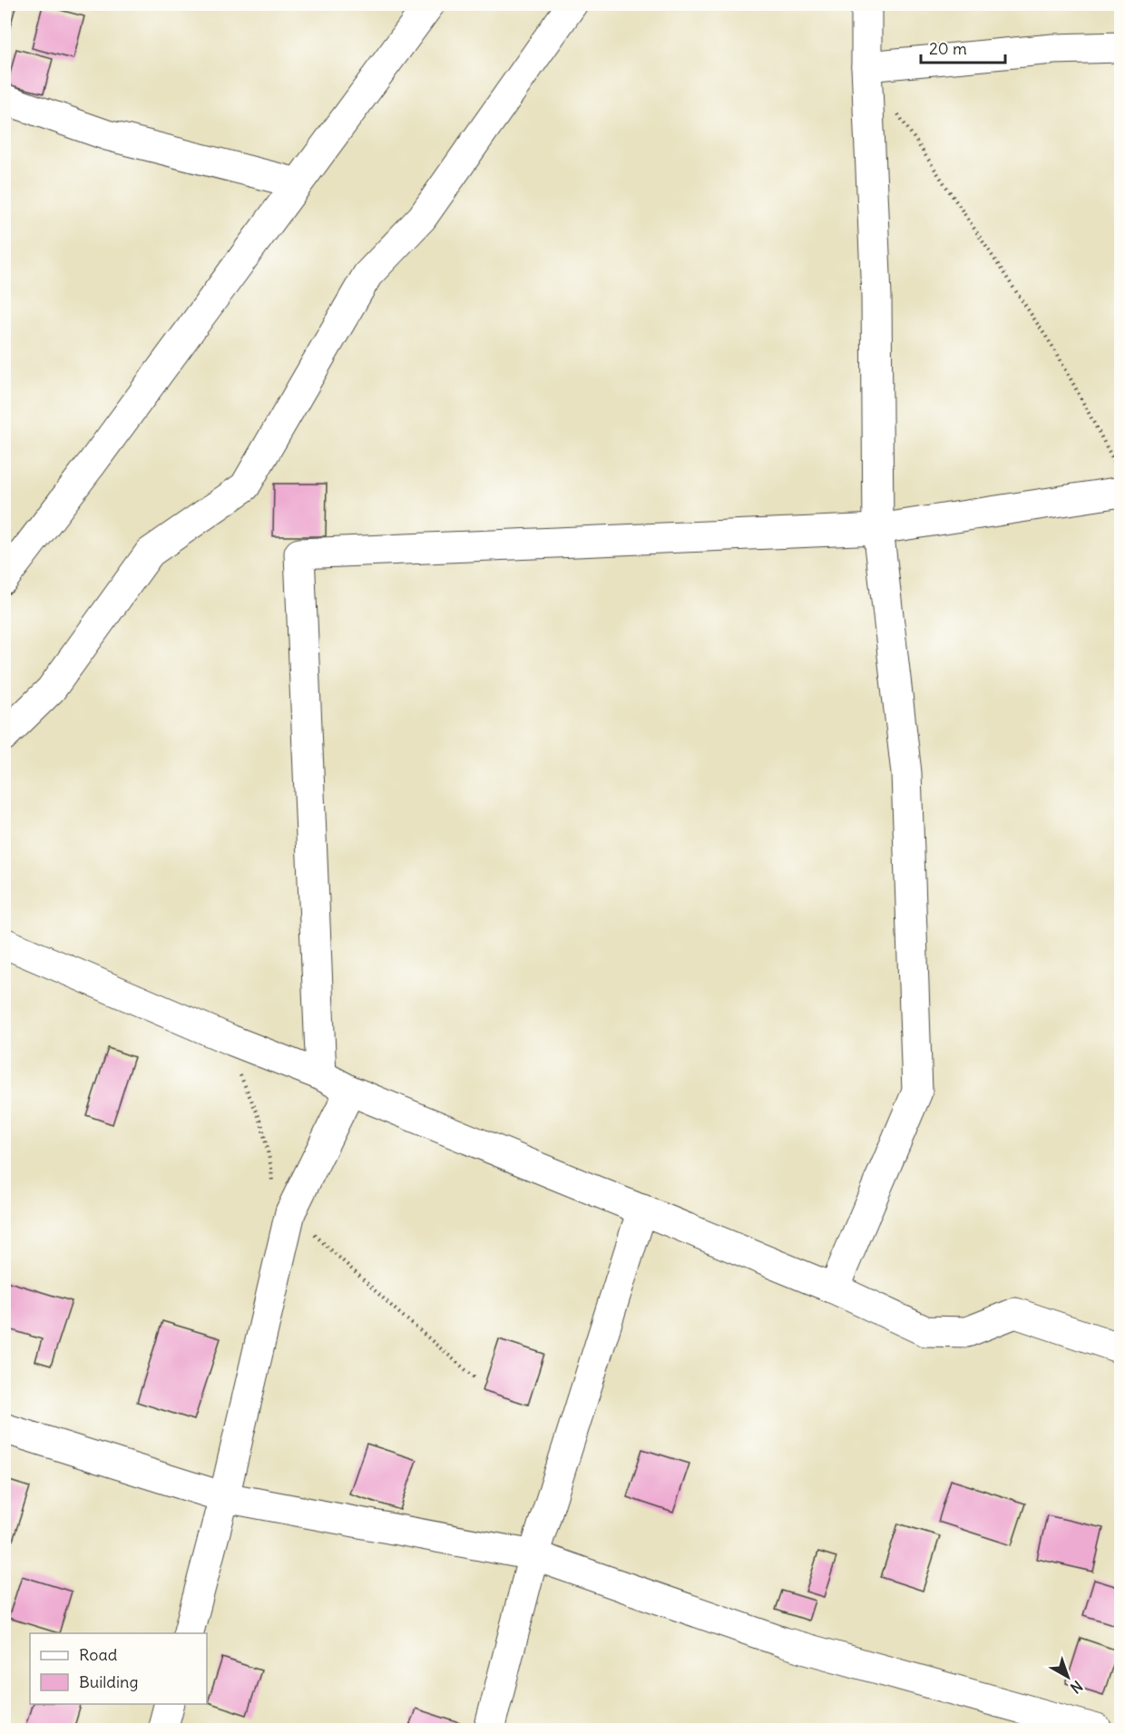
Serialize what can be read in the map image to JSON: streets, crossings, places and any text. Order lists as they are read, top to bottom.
{
  "legend": ["Road", "Building"],
  "scale_bar": "20 m",
  "north": "bottom right"
}
